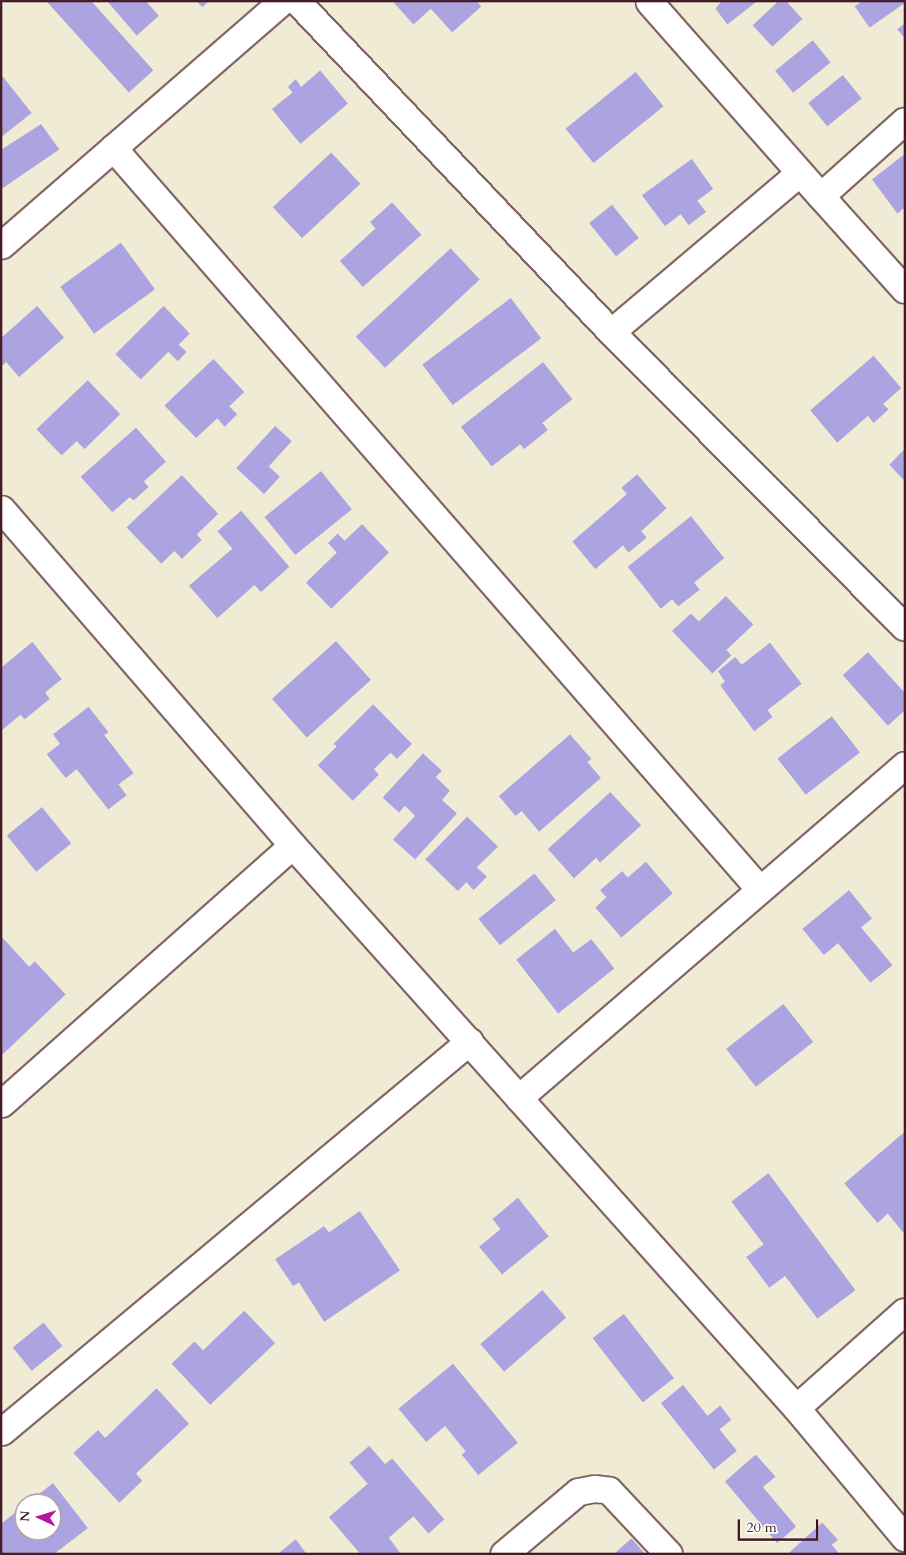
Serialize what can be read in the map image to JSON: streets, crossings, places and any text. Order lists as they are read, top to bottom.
{
  "scale_bar": "20 m",
  "north": "left"
}
